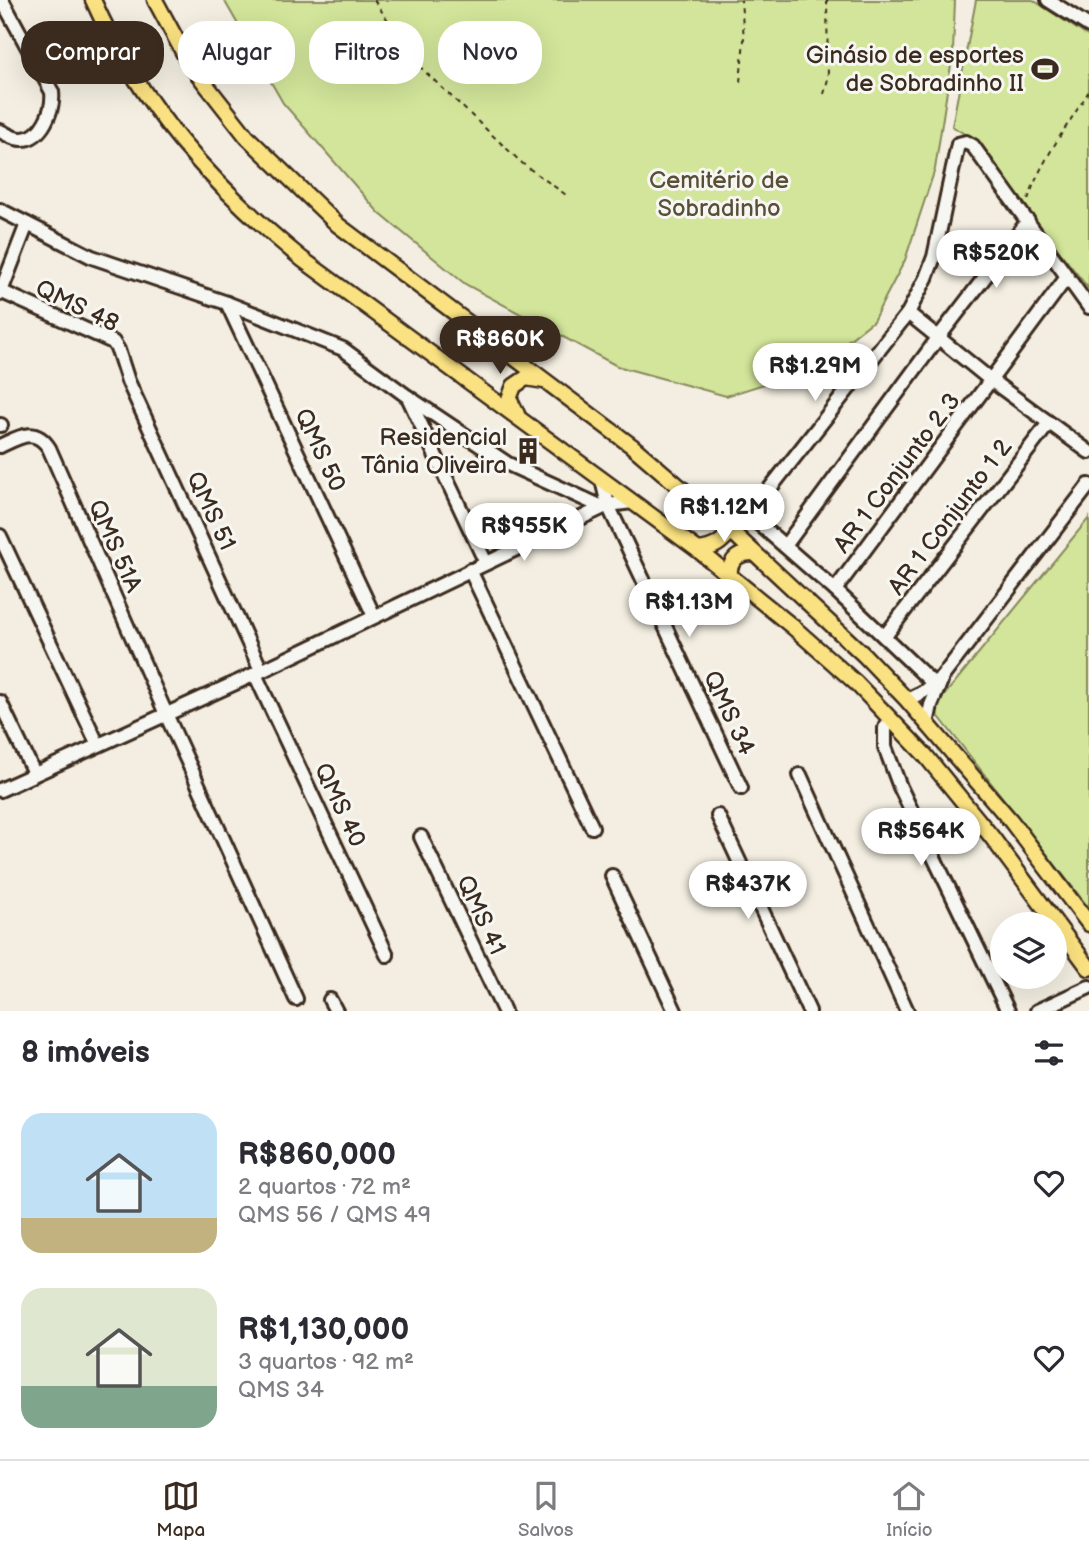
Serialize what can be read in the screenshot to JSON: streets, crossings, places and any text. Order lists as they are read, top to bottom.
{
  "streets": {
    "street": [
      "QMS 48",
      "QMS 50",
      "AR 1 Conjunto 2 3",
      "QMS 51",
      "AR 1 Conjunto 1 2",
      "QMS 51A",
      "QMS 34",
      "QMS 40",
      "QMS 41"
    ]
  },
  "crossings": [
    ["QMS 48", "QMS 51"],
    ["QMS 51", "QMS 40"]
  ],
  "parks": ["Cemitério de Sobradinho"],
  "places": {
    "sports": ["Ginásio de esportes de Sobradinho II"],
    "building": ["Residencial Tânia Oliveira"]
  },
  "page": {
    "chip": [
      "Comprar",
      "Alugar",
      "Filtros",
      "Novo"
    ],
    "price": [
      "R$520K",
      "R$860K",
      "R$1.29M",
      "R$1.12M",
      "R$955K",
      "R$1.13M",
      "R$564K",
      "R$437K"
    ],
    "heading": "8 imóveis",
    "list": [
      {
        "name": "R$860,000",
        "note": "2 quartos · 72 m² · QMS 56 / QMS 49"
      },
      {
        "name": "R$1,130,000",
        "note": "3 quartos · 92 m² · QMS 34"
      }
    ],
    "tabs": ["Mapa", "Salvos", "Início"]
  }
}
